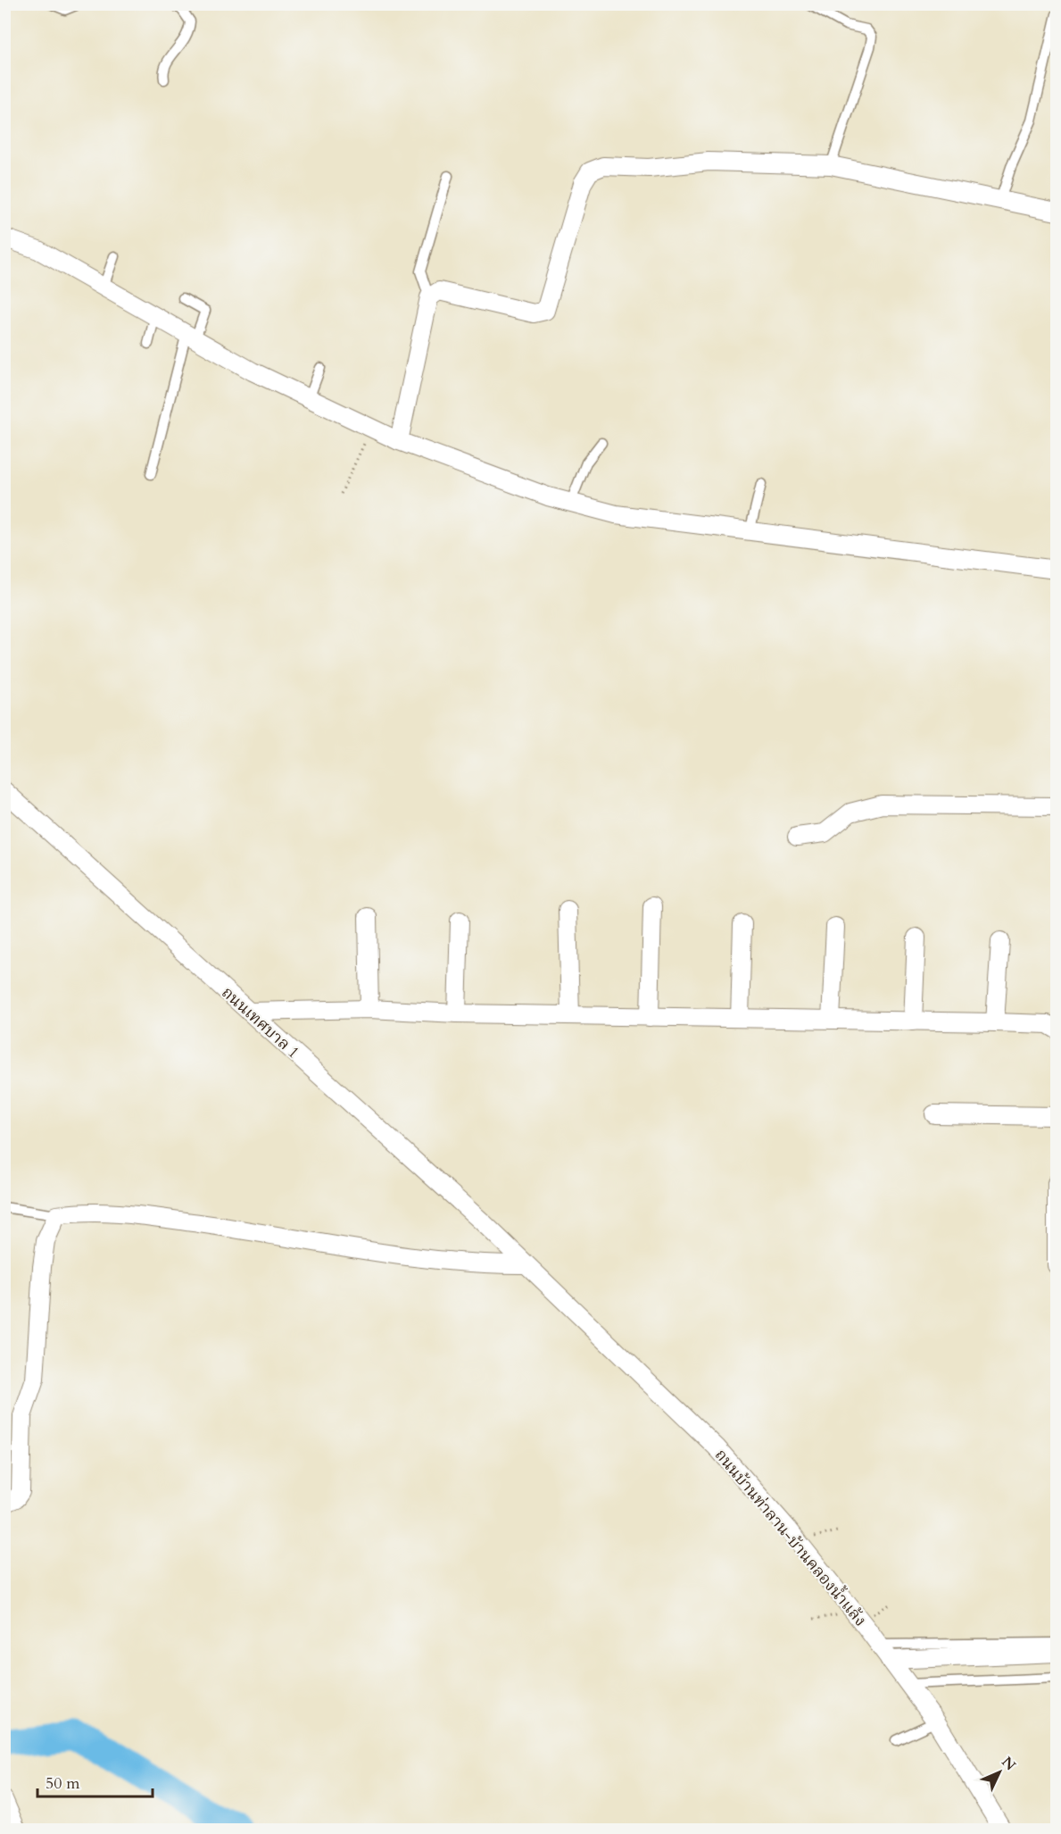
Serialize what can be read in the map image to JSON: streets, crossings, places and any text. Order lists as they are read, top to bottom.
{
  "streets": {
    "street": ["ถนนเทศบาล 1", "ถนนบ้านท่าลาน-บ้านคลองน้ำแล้ง"]
  },
  "crossings": [
    ["ถนนเทศบาล 1", "ถนนบ้านท่าลาน-บ้านคลองน้ำแล้ง"]
  ],
  "scale_bar": "50 m",
  "north": "top right"
}
